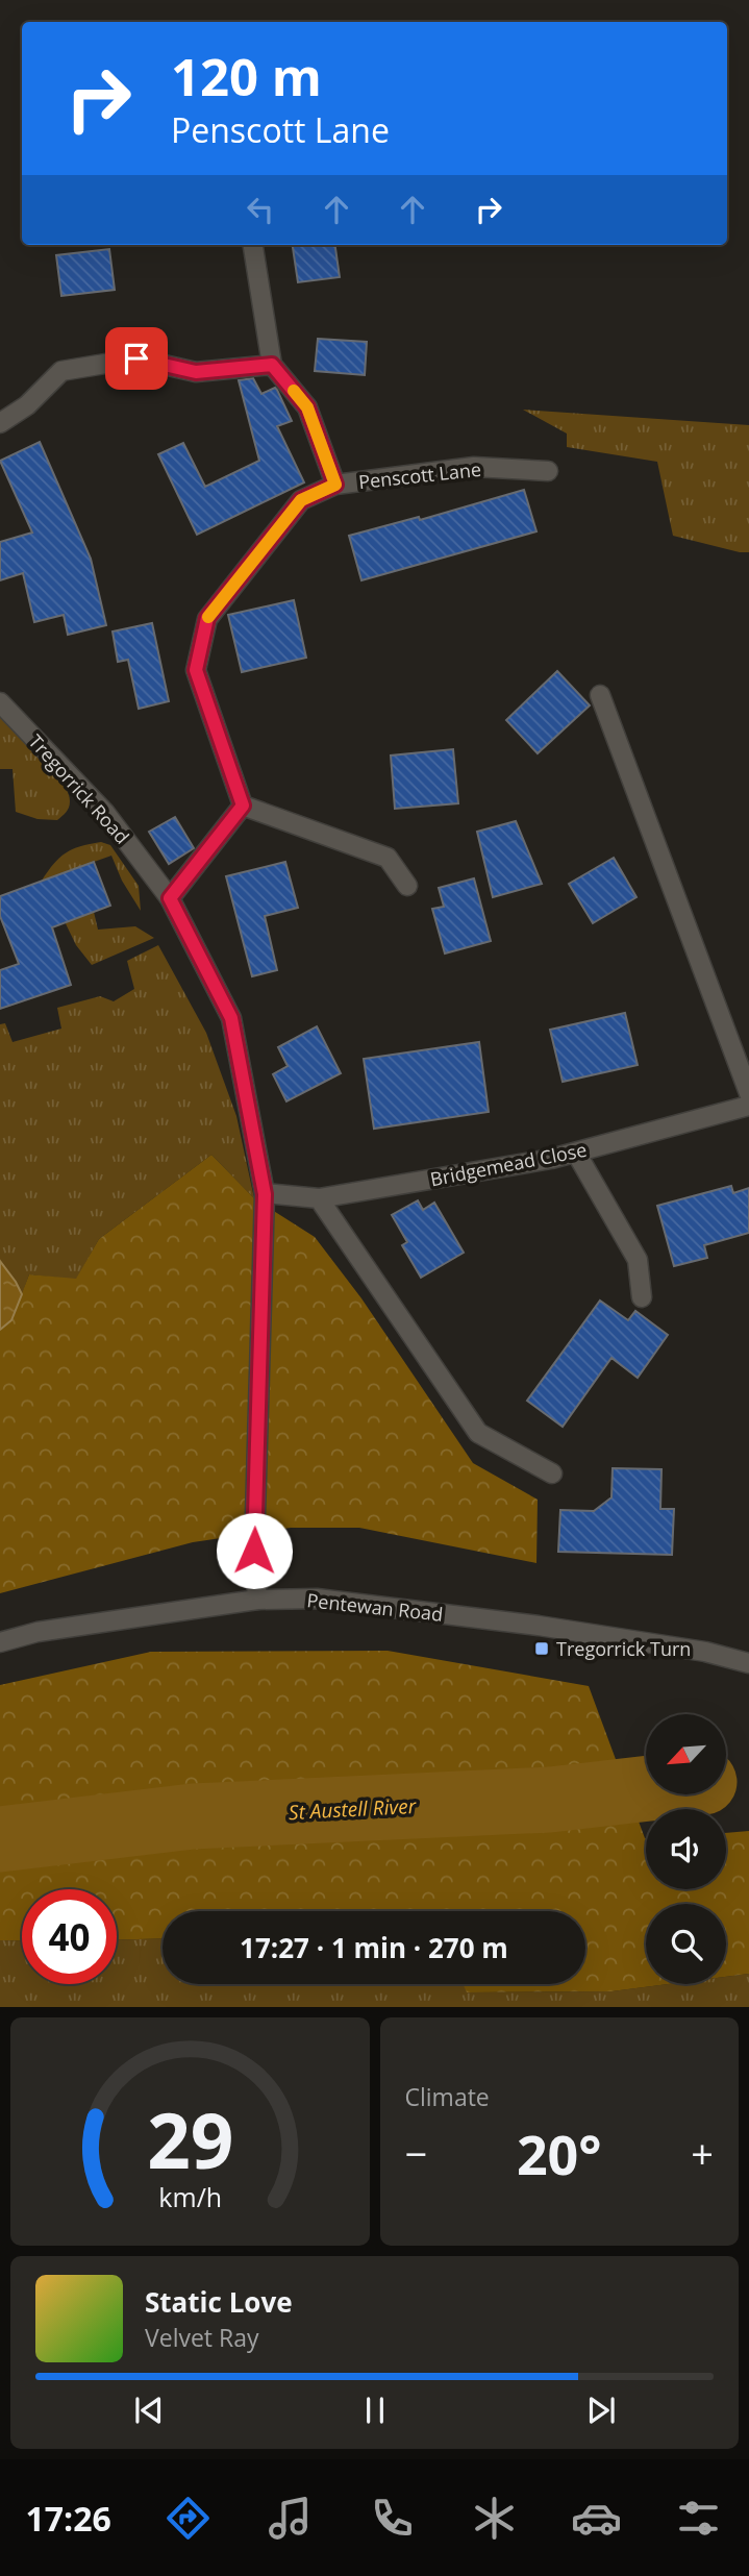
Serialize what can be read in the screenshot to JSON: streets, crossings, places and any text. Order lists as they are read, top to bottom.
{
  "streets": {
    "street": [
      "Penscott Lane",
      "Tregorrick Road",
      "Bridgemead Close",
      "Pentewan Road"
    ]
  },
  "crossings": [
    ["Tregorrick Road", "Bridgemead Close"],
    ["Tregorrick Road", "Pentewan Road"]
  ],
  "water": ["St Austell River"],
  "places": {
    "transit": ["Tregorrick Turn"]
  },
  "north": "bottom left",
  "page": {
    "turn": ["120 m", "Penscott Lane"],
    "limit": "40",
    "trip": "17:27 · 1 min · 270 m",
    "tile": "Climate",
    "heat": ["−", "20°", "+"],
    "song": ["Static Love", "Velvet Ray"],
    "tabs": "17:26",
    "gauge": ["29", "km/h"]
  }
}
